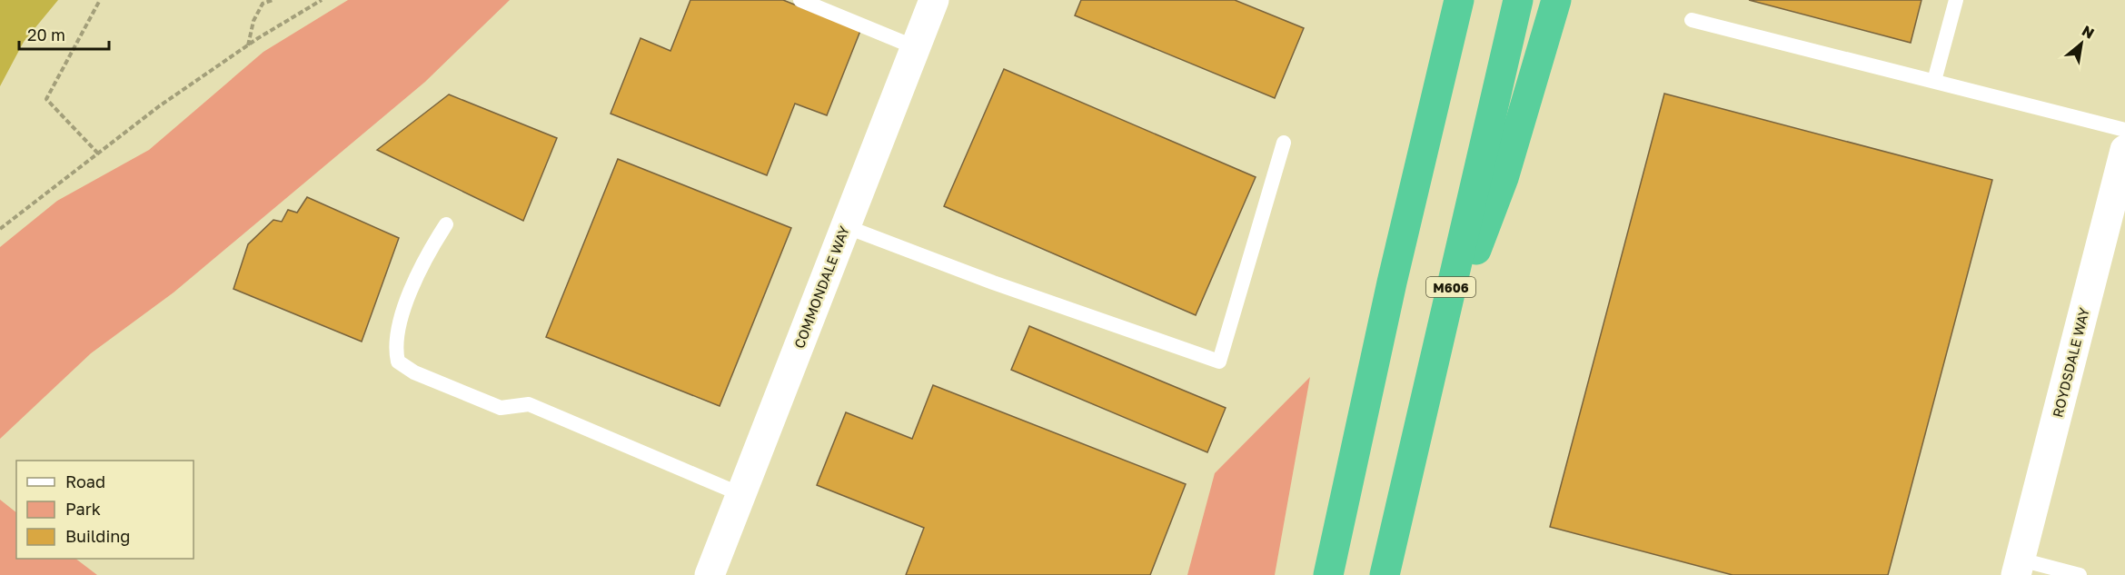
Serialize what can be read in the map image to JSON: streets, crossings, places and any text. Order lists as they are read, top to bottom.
{
  "streets": {
    "highway": ["M606"],
    "street": ["COMMONDALE WAY", "ROYDSDALE WAY"]
  },
  "legend": ["Road", "Park", "Building"],
  "scale_bar": "20 m",
  "north": "top right"
}
